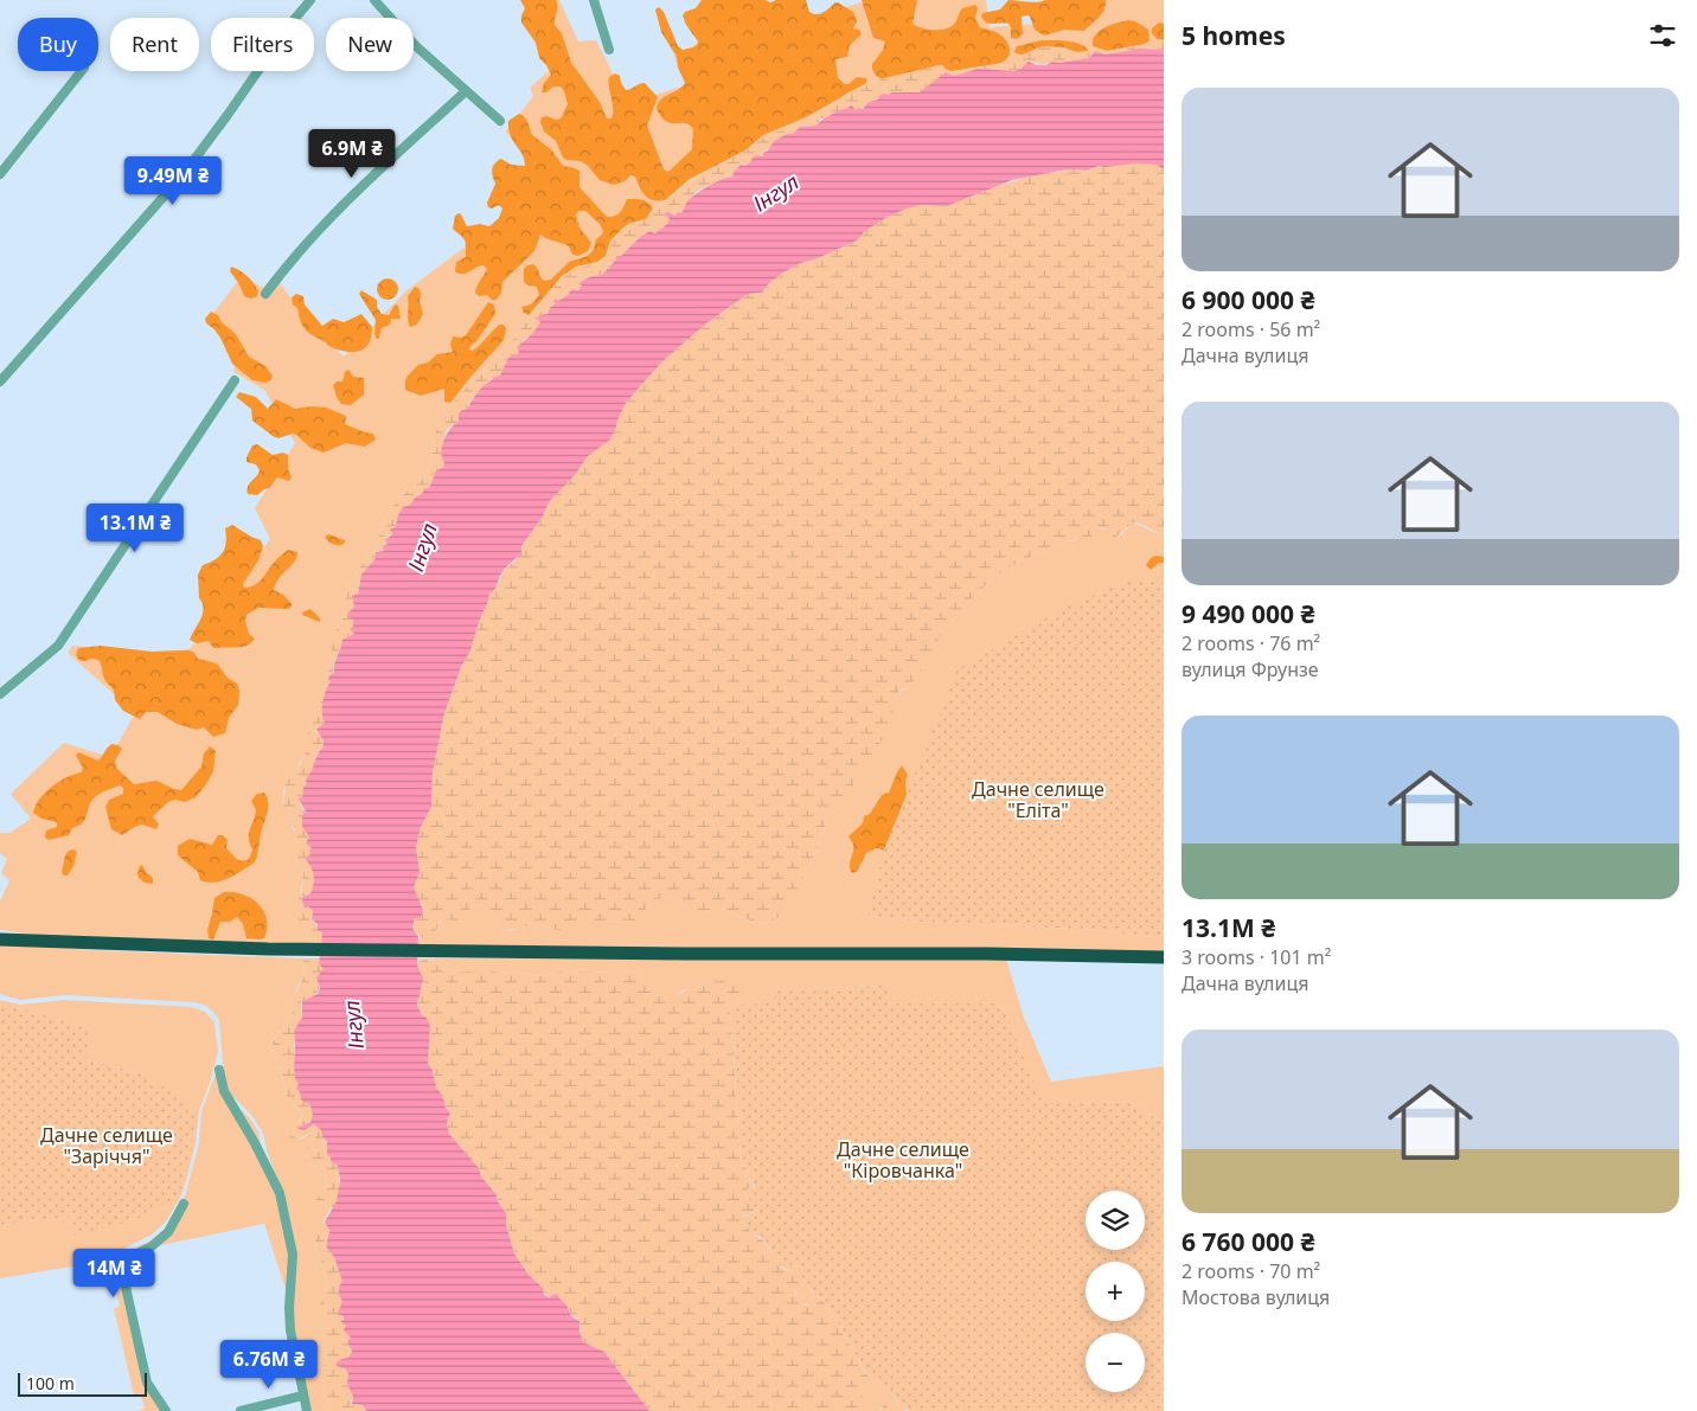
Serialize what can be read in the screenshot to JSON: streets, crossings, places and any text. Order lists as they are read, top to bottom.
{
  "water": ["Інгул"],
  "parks": ["Дачне селище \"Еліта\"", "Дачне селище \"Заріччя\"", "Дачне селище \"Кіровчанка\""],
  "scale_bar": "100 m",
  "page": {
    "heading": "5 homes",
    "chip": [
      "Buy",
      "Rent",
      "Filters",
      "New"
    ],
    "list": [
      {
        "name": "6 900 000 ₴",
        "note": "2 rooms · 56 m² · Дачна вулиця"
      },
      {
        "name": "9 490 000 ₴",
        "note": "2 rooms · 76 m² · вулиця Фрунзе"
      },
      {
        "name": "13.1M ₴",
        "note": "3 rooms · 101 m² · Дачна вулиця"
      },
      {
        "name": "6 760 000 ₴",
        "note": "2 rooms · 70 m² · Мостова вулиця"
      }
    ],
    "price": [
      "6.9M ₴",
      "9.49M ₴",
      "13.1M ₴",
      "14M ₴",
      "6.76M ₴"
    ],
    "map_buttons": ["+", "−"],
    "scale": "100 m"
  }
}
